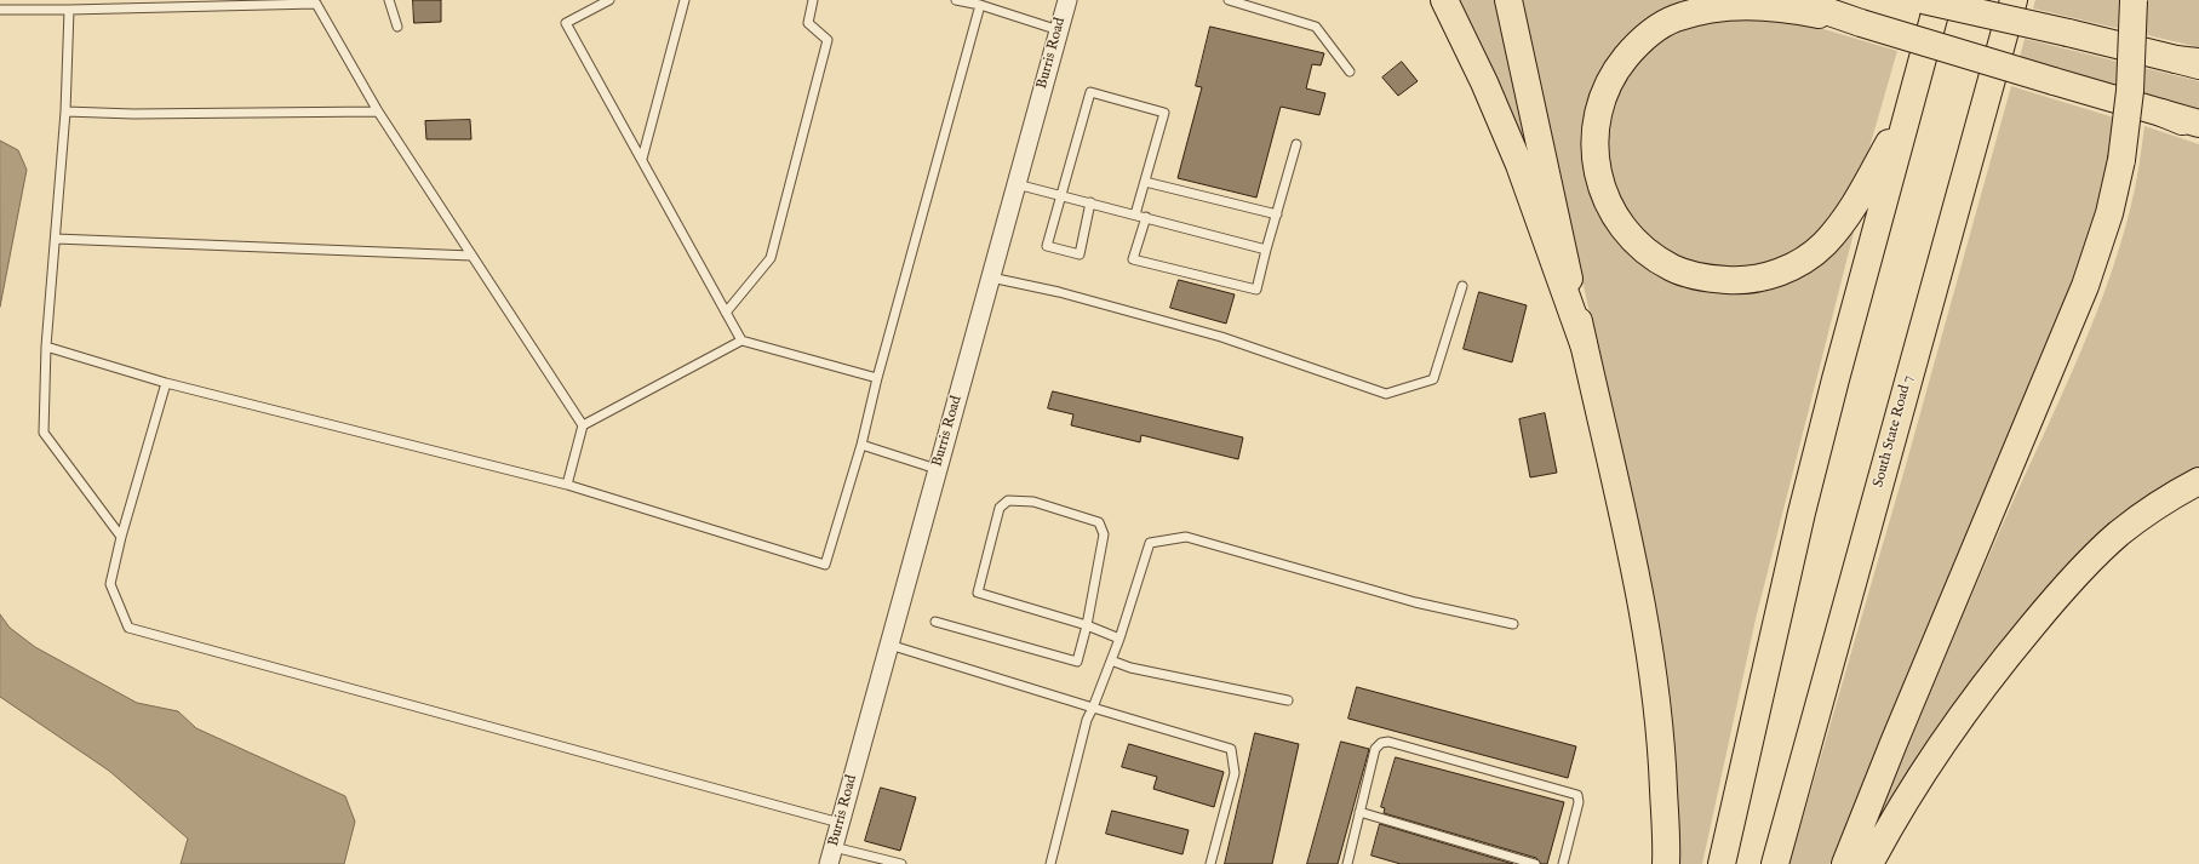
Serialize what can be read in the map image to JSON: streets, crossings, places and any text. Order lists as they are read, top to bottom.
{
  "streets": {
    "main road": ["South State Road 7"],
    "street": ["Burris Road"]
  }
}
